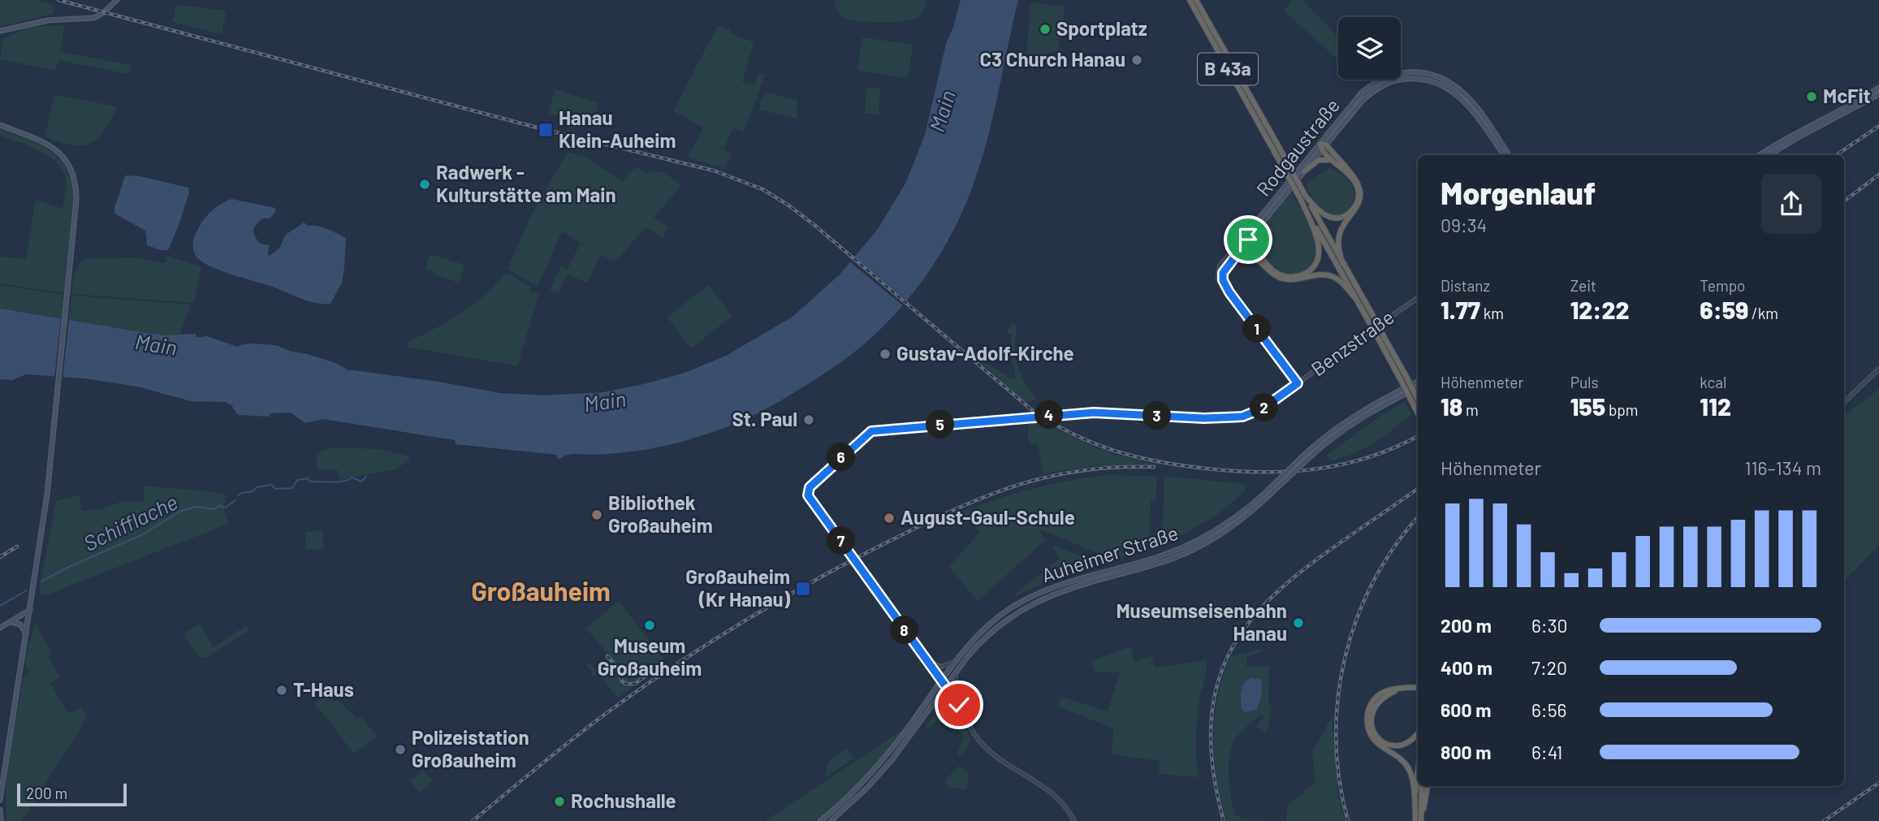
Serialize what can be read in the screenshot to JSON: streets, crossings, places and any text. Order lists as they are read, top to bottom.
{
  "streets": {
    "highway": ["B 43a"],
    "main road": ["Rodgaustraße", "Auheimer Straße"],
    "street": ["Benzstraße"]
  },
  "crossings": [
    ["Rodgaustraße", "Benzstraße"]
  ],
  "districts": ["Großauheim"],
  "water": ["Main", "Schifflache"],
  "places": {
    "other": [
      "Sportplatz",
      "C3 Church Hanau",
      "McFit",
      "Radwerk - Kulturstätte am Main",
      "Gustav-Adolf-Kirche",
      "St. Paul",
      "Bibliothek Großauheim",
      "August-Gaul-Schule",
      "Museumseisenbahn Hanau",
      "Museum Großauheim",
      "T-Haus",
      "Polizeistation Großauheim",
      "Rochushalle"
    ],
    "transit": ["Hanau Klein-Auheim", "Großauheim (Kr Hanau)"]
  },
  "scale_bar": "200 m",
  "page": {
    "heading": ["Morgenlauf", "09:34"],
    "stats": [
      ["Distanz", "1.77 km"],
      ["Zeit", "12:22"],
      ["Tempo", "6:59 /km"],
      ["Höhenmeter", "18 m"],
      ["Puls", "155 bpm"],
      ["kcal", "112"]
    ],
    "pins": [
      "1",
      "2",
      "4",
      "3",
      "5",
      "6",
      "7",
      "8"
    ],
    "chart": ["Höhenmeter", "116–134 m"],
    "list": [
      {
        "name": "200 m",
        "note": "6:30"
      },
      {
        "name": "400 m",
        "note": "7:20"
      },
      {
        "name": "600 m",
        "note": "6:56"
      },
      {
        "name": "800 m",
        "note": "6:41"
      }
    ],
    "scale": "200 m"
  }
}
